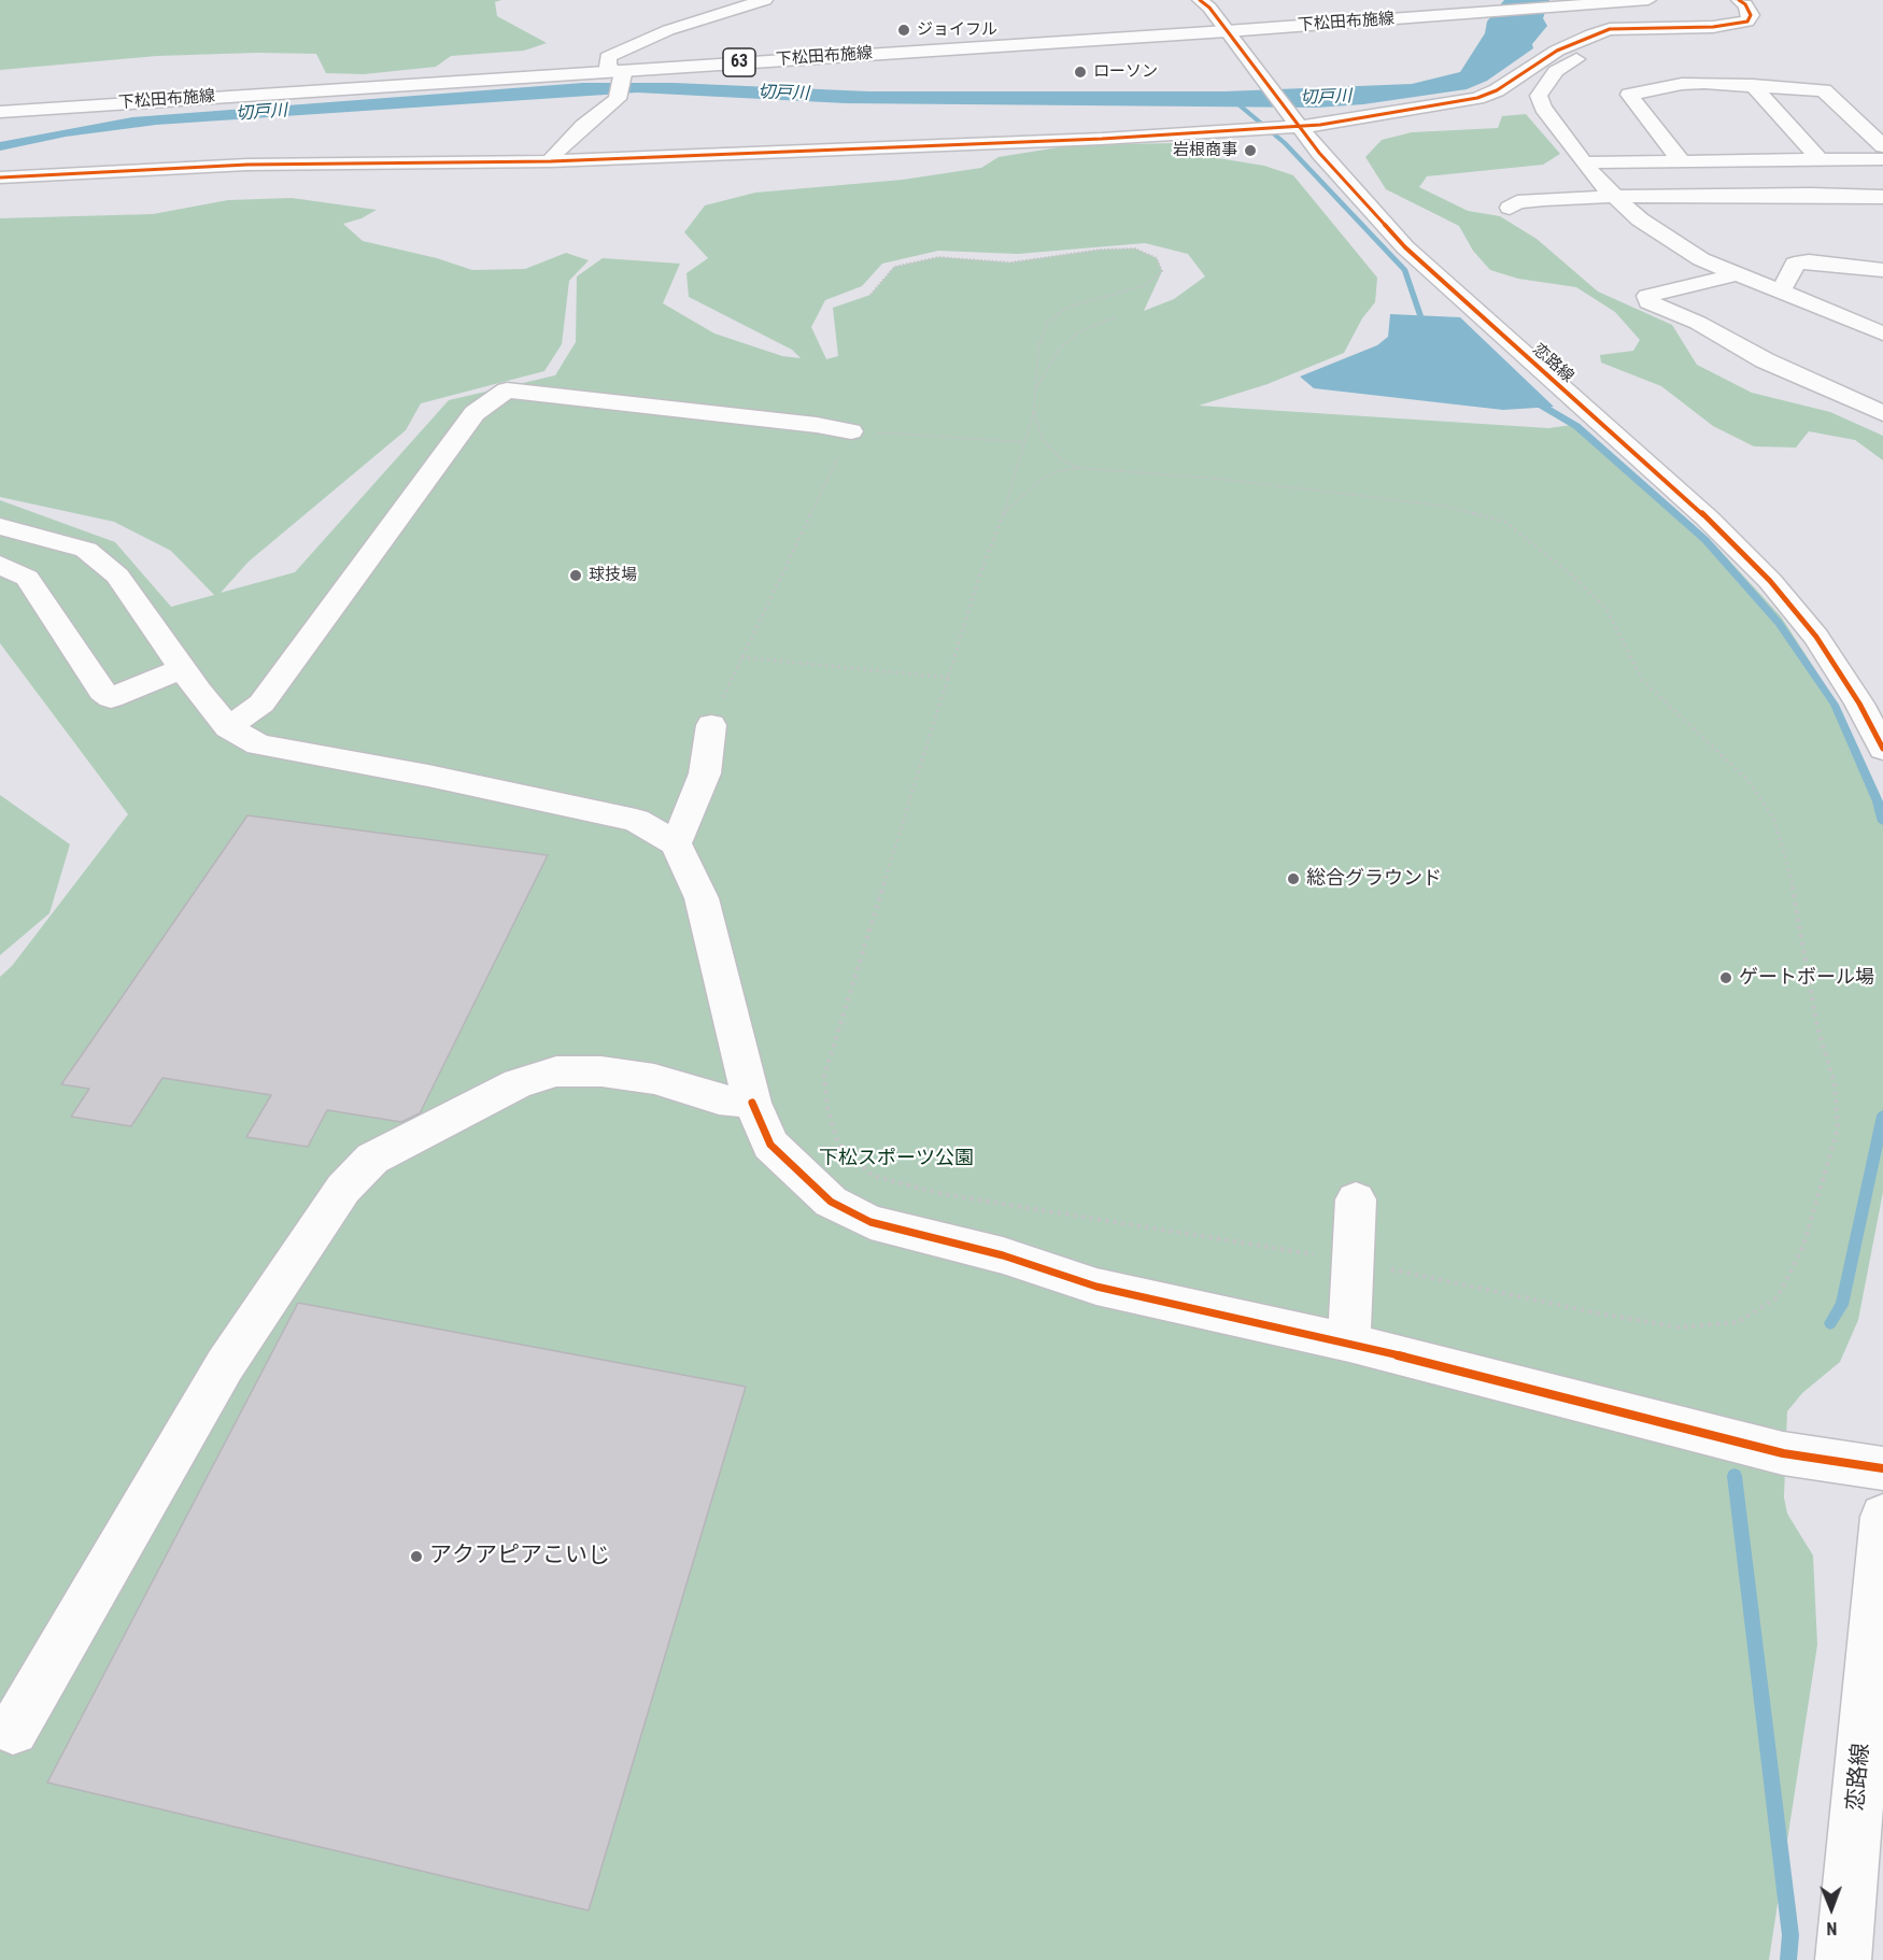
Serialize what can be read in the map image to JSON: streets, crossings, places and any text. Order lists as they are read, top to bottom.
{
  "streets": {
    "street": ["下松田布施線", "63", "恋路線"]
  },
  "crossings": [
    ["下松田布施線", "恋路線"]
  ],
  "water": ["切戸川"],
  "parks": ["下松スポーツ公園"],
  "places": [
    "ジョイフル",
    "ローソン",
    "岩根商事",
    "球技場",
    "総合グラウンド",
    "ゲートボール場",
    "アクアピアこいじ"
  ],
  "north": "bottom"
}
